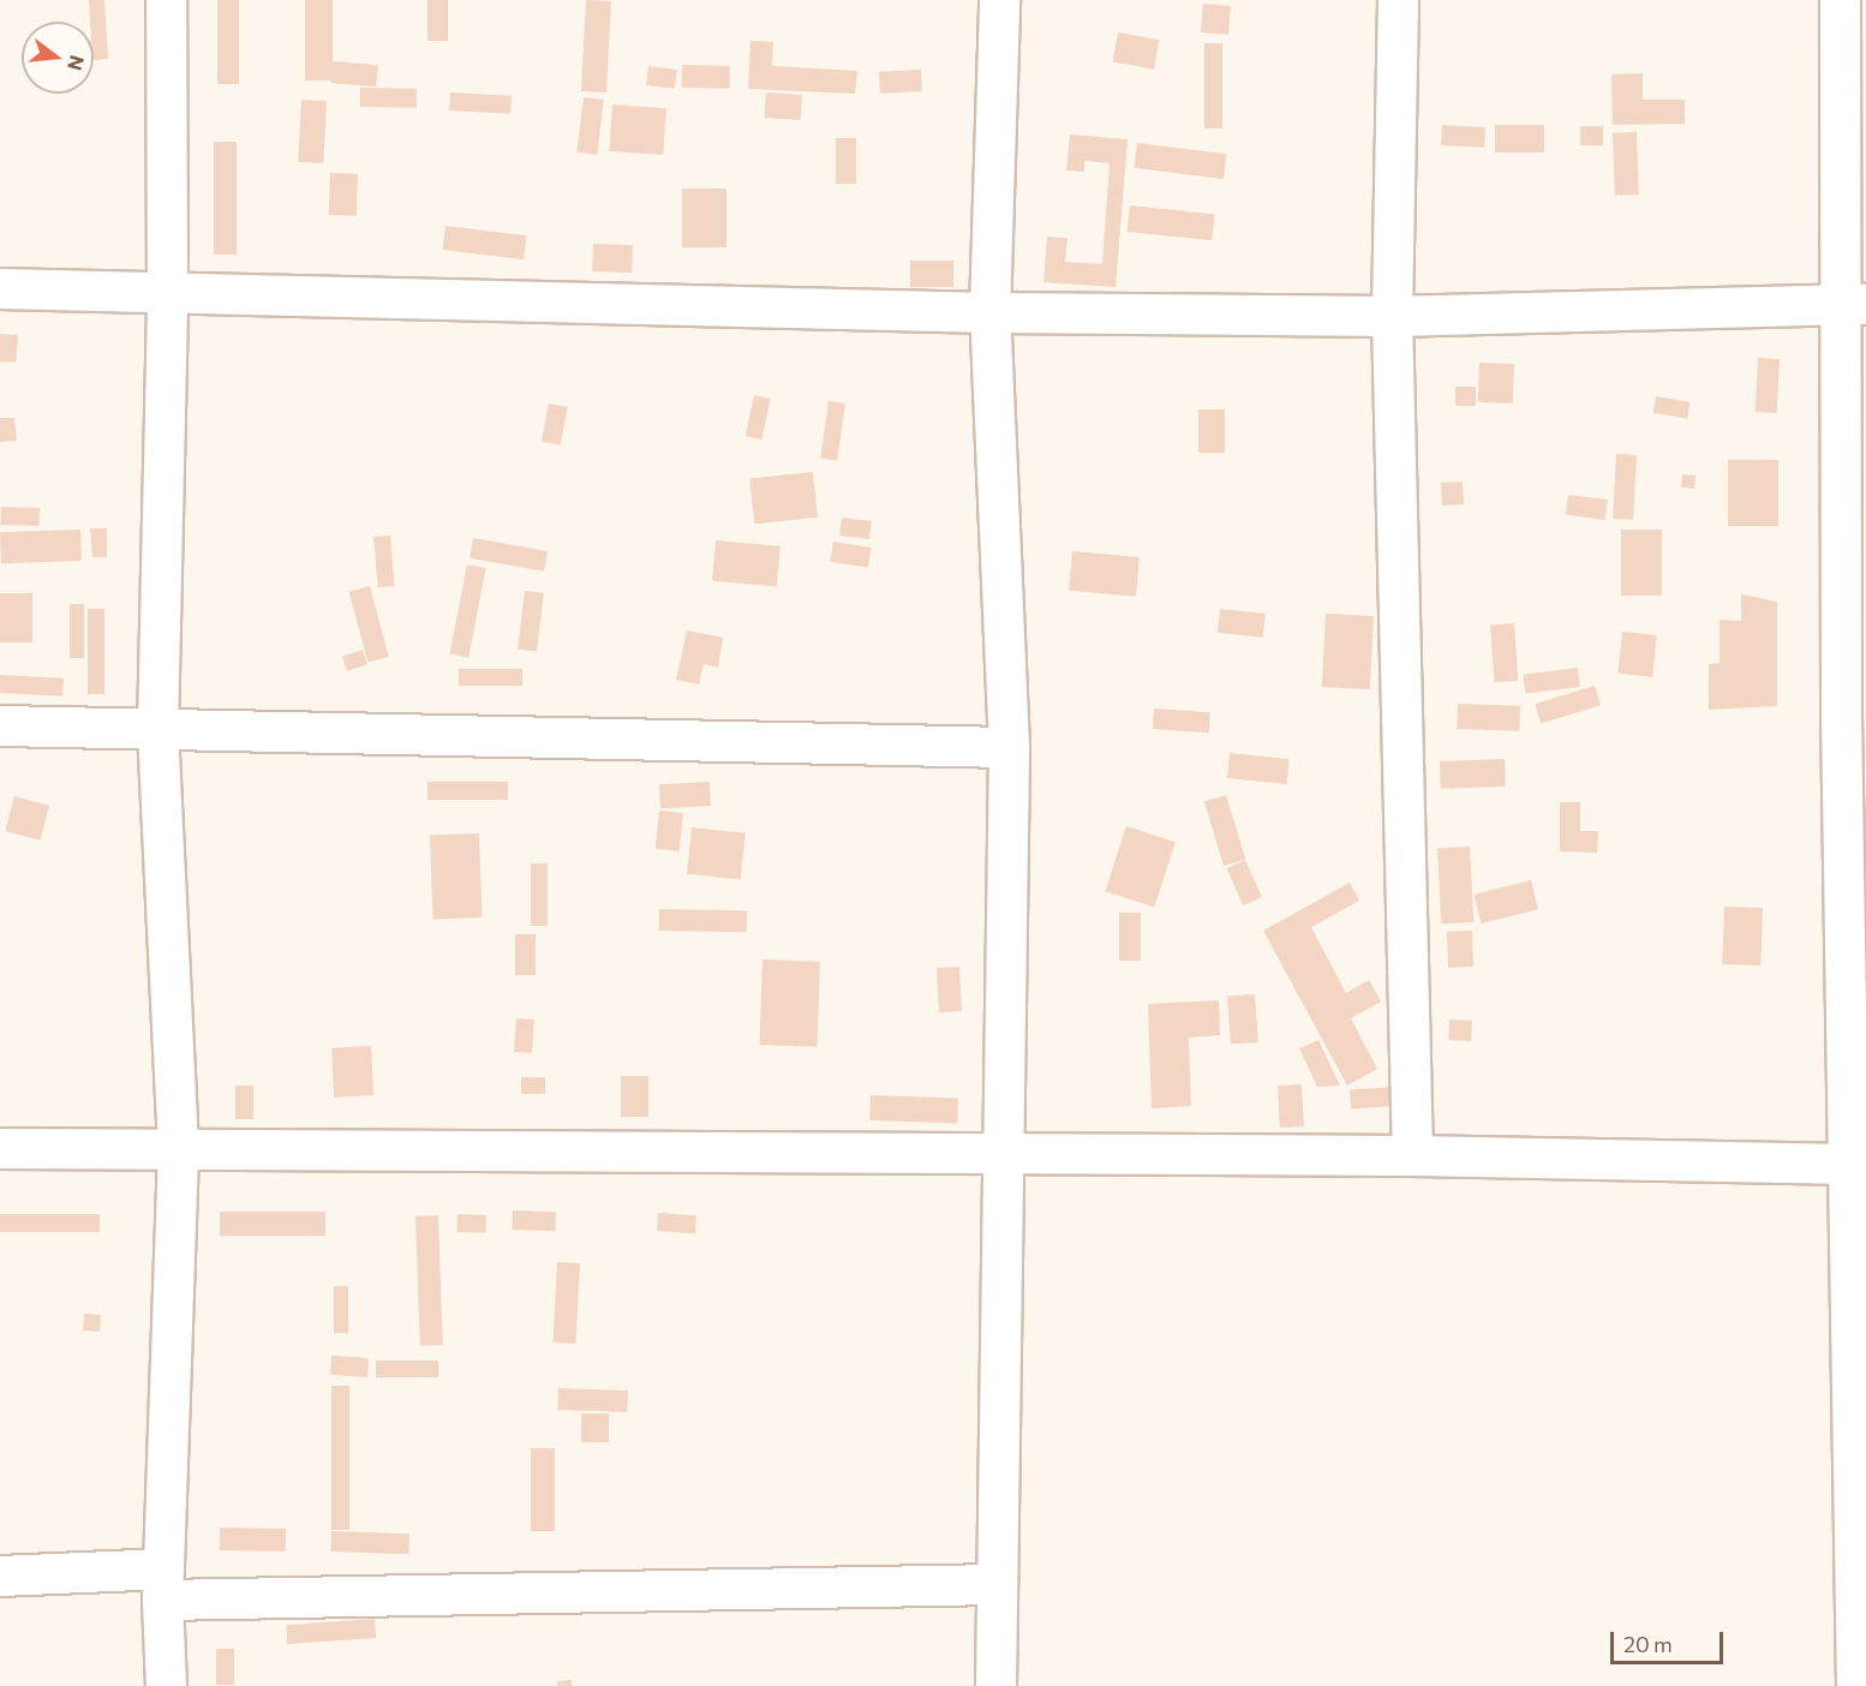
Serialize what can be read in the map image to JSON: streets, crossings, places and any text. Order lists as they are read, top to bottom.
{
  "scale_bar": "20 m",
  "north": "right"
}
